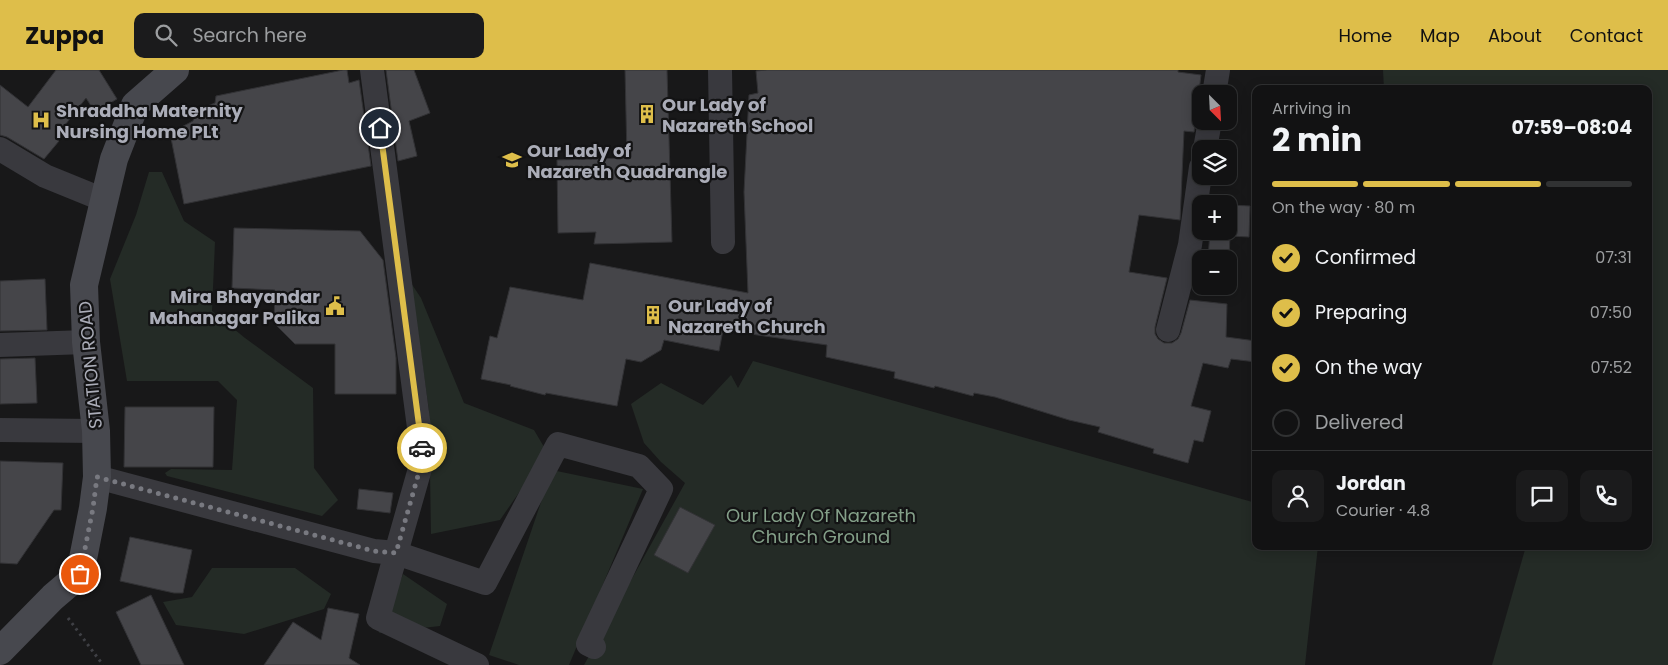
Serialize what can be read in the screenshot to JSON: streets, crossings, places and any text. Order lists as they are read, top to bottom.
{
  "streets": {
    "street": ["STATION ROAD"]
  },
  "parks": ["Our Lady Of Nazareth Church Ground"],
  "places": {
    "building": ["Our Lady of Nazareth School", "Our Lady of Nazareth Church"],
    "hospital": ["Shraddha Maternity Nursing Home PLt"],
    "school or university": ["Our Lady of Nazareth Quadrangle"],
    "public building": ["Mira Bhayandar Mahanagar Palika"]
  },
  "north": "bottom right",
  "page": {
    "header": "Zuppa",
    "search": "Search here",
    "nav": [
      "Home",
      "Map",
      "About",
      "Contact"
    ],
    "map_buttons": ["+", "−"],
    "heading": ["2 min", "Arriving in", "07:59–08:04"],
    "panel": ["Jordan", "Courier · 4.8"],
    "bar": "On the way · 80 m",
    "list": [
      ["Confirmed", "07:31"],
      ["Preparing", "07:50"],
      ["On the way", "07:52"],
      "Delivered"
    ]
  }
}
